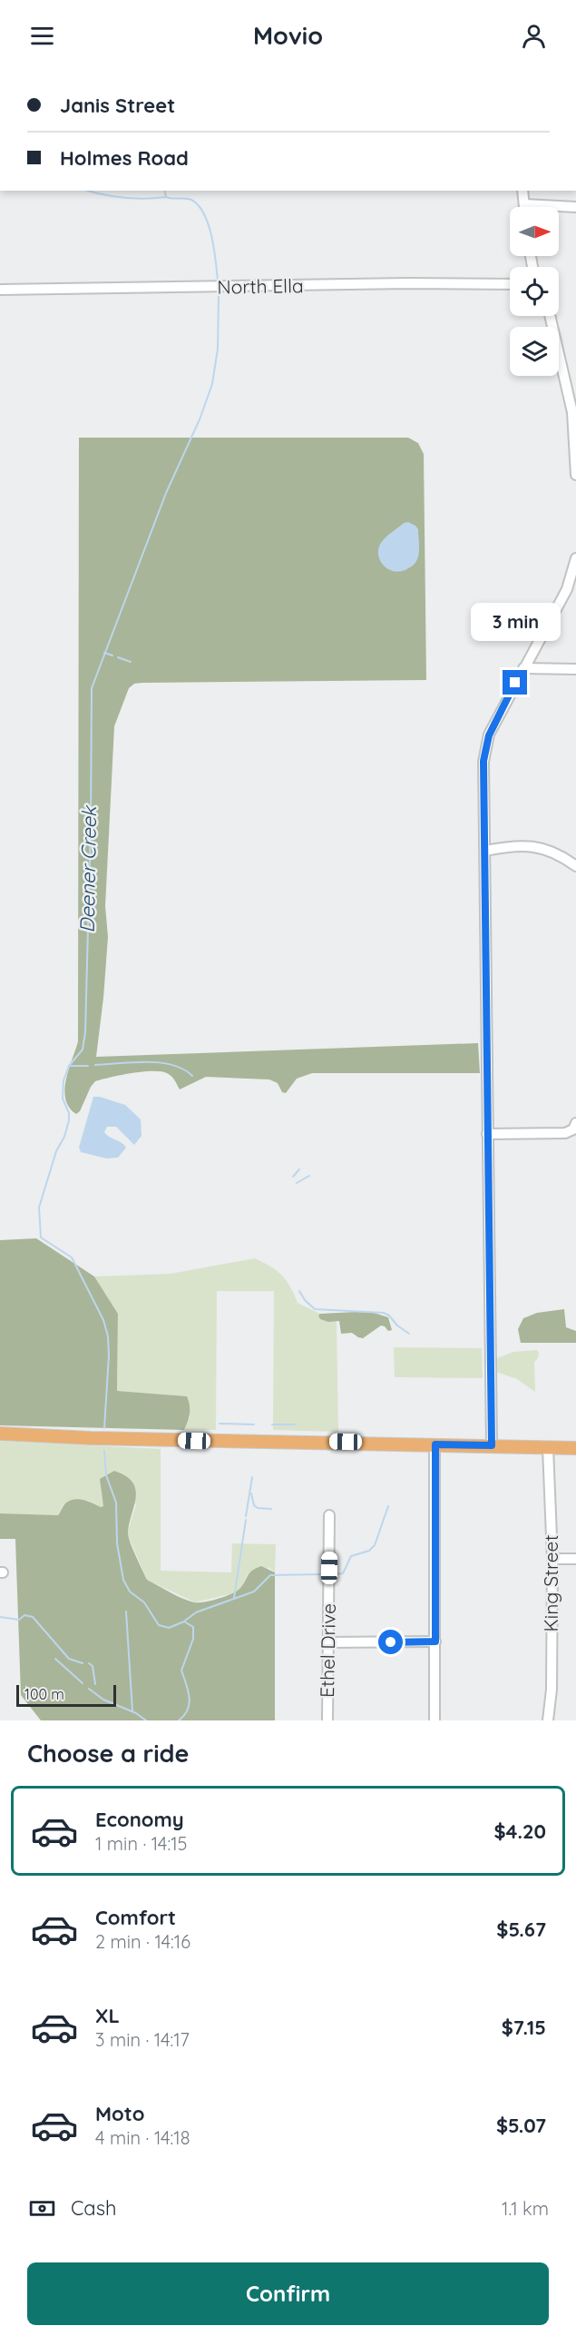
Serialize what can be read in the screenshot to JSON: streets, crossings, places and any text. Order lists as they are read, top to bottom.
{
  "streets": {
    "street": ["North Ella", "King Street", "Ethel Drive"]
  },
  "water": ["Deener Creek"],
  "scale_bar": "100 m",
  "north": "right",
  "page": {
    "header": "Movio",
    "banner": ["Janis Street", "Holmes Road"],
    "bubble": "3 min",
    "scale": "100 m",
    "heading": "Choose a ride",
    "list": [
      {
        "name": "Economy",
        "note": "1 min · 14:15",
        "value": "$4.20"
      },
      {
        "name": "Comfort",
        "note": "2 min · 14:16",
        "value": "$5.67"
      },
      {
        "name": "XL",
        "note": "3 min · 14:17",
        "value": "$7.15"
      },
      {
        "name": "Moto",
        "note": "4 min · 14:18",
        "value": "$5.07"
      }
    ],
    "pay": ["Cash", "1.1 km"],
    "buttons": "Confirm"
  }
}
